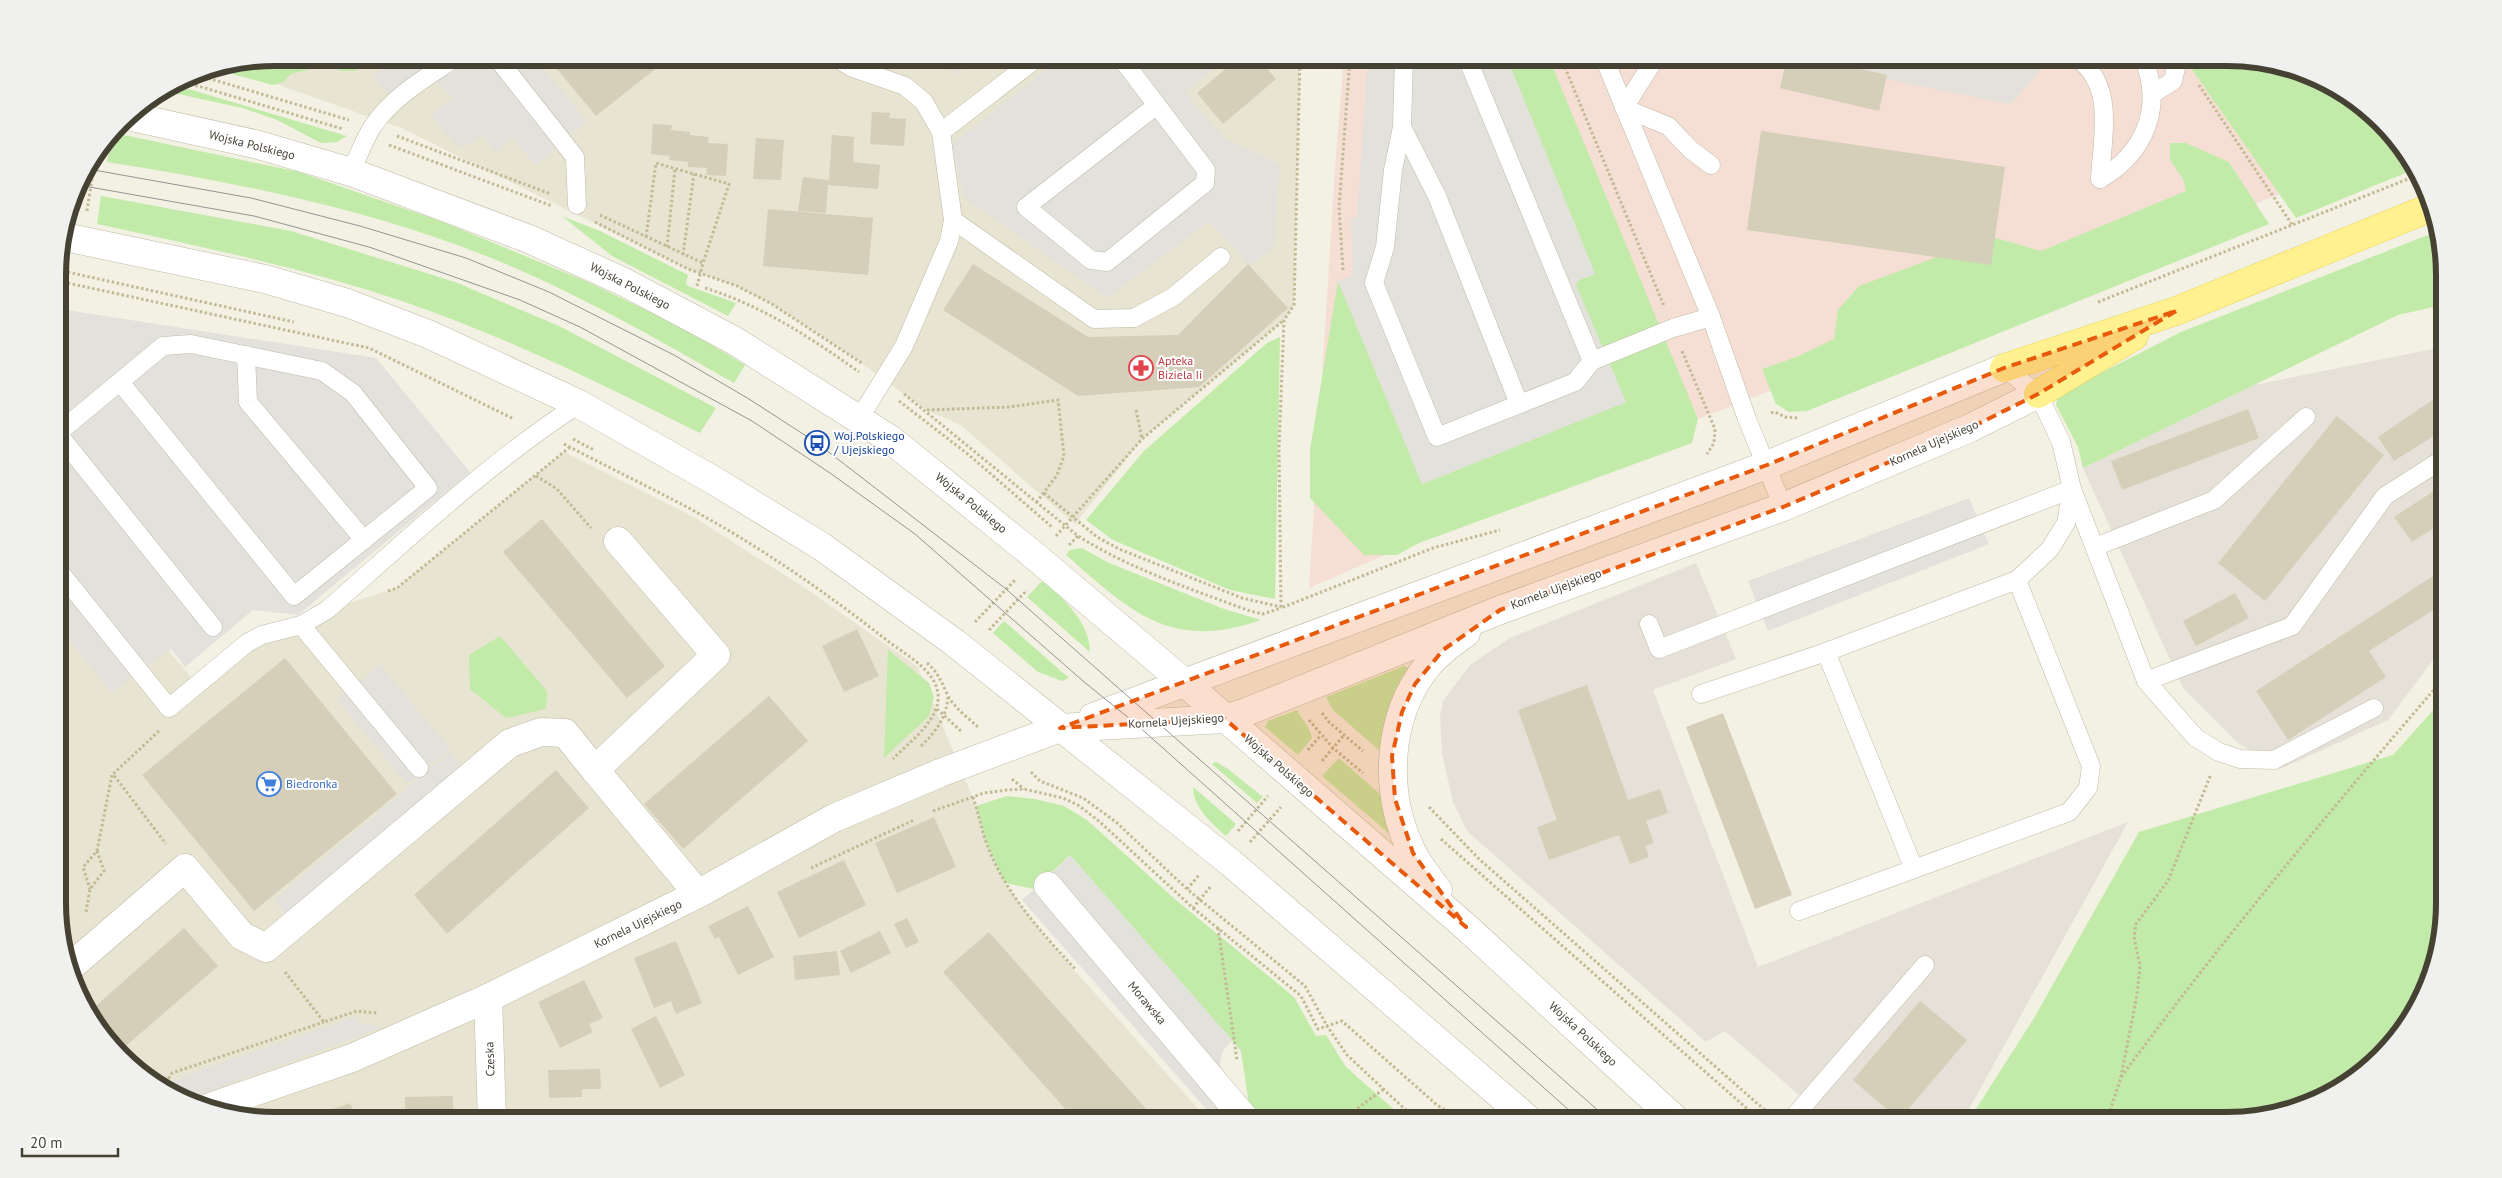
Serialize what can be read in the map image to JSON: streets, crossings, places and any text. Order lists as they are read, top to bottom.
{
  "streets": {
    "street": [
      "Wojska Polskiego",
      "Kornela Ujejskiego",
      "Morawska",
      "Czeska"
    ]
  },
  "crossings": [
    ["Wojska Polskiego", "Kornela Ujejskiego"],
    ["Kornela Ujejskiego", "Czeska"]
  ],
  "places": {
    "pharmacy": ["Apteka Biziela Ii"],
    "bus stop": ["Woj.Polskiego / Ujejskiego"],
    "supermarket": ["Biedronka"]
  },
  "scale_bar": "20 m"
}
